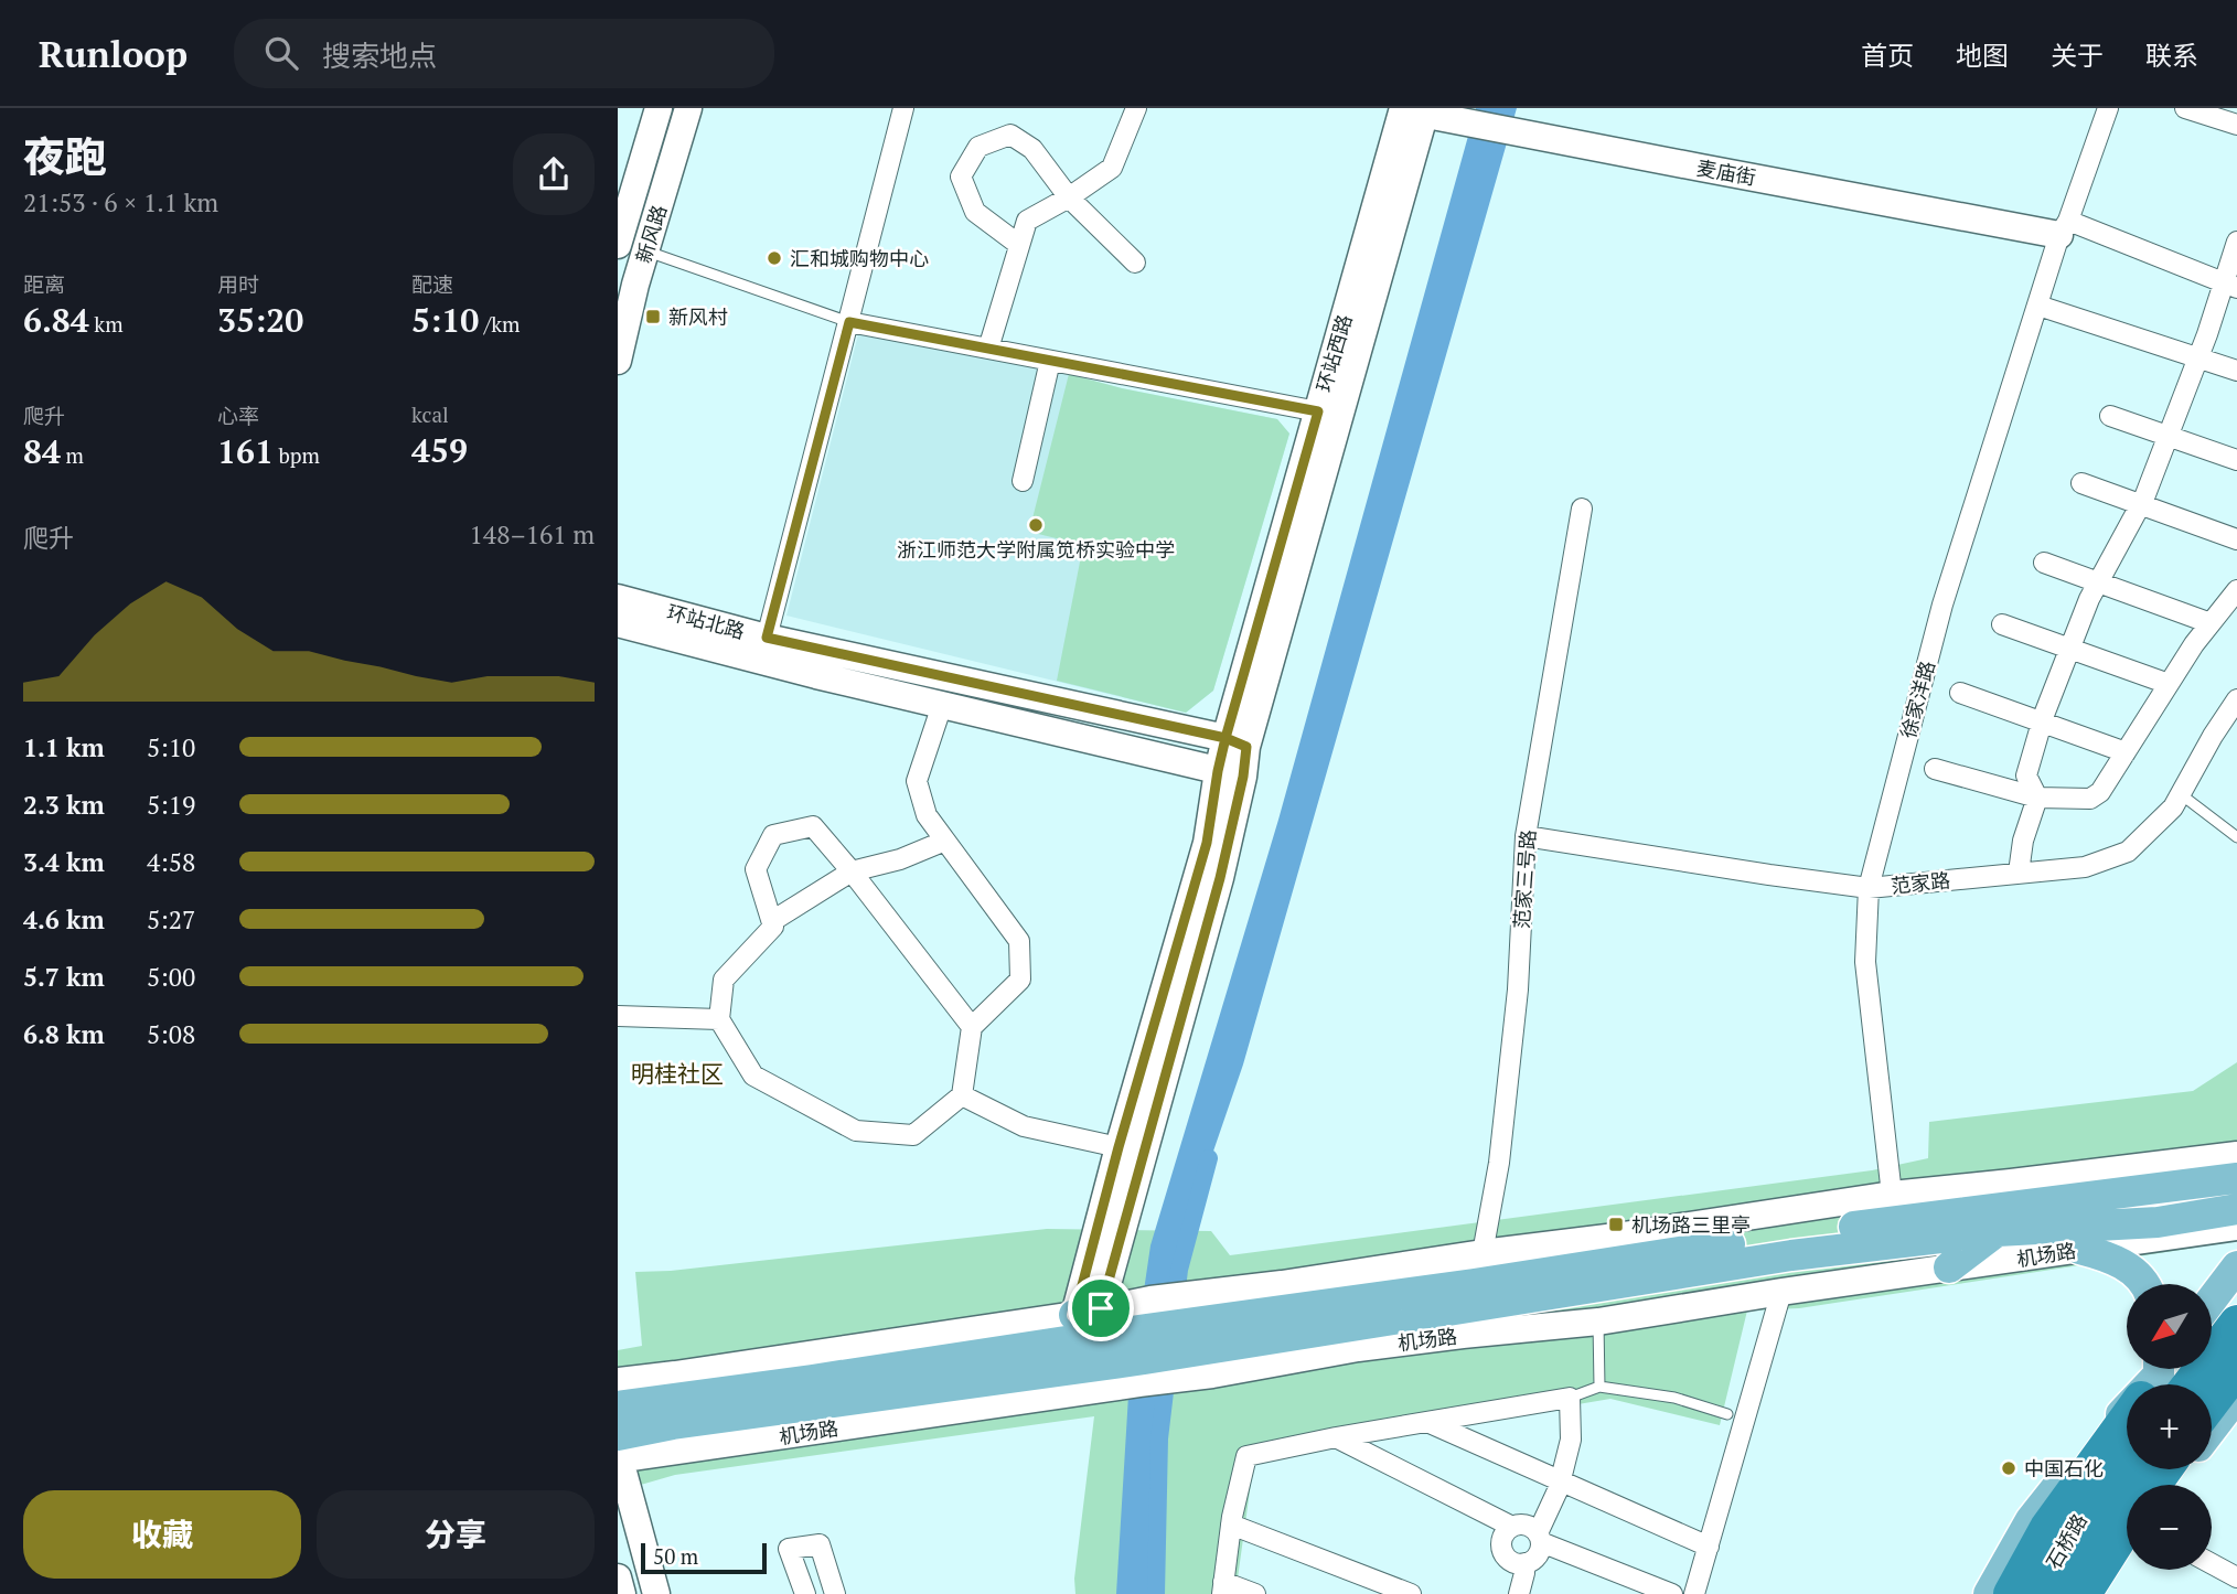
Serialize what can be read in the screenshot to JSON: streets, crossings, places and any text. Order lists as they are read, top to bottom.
{
  "streets": {
    "main road": [
      "麦庙街",
      "新风路",
      "环站西路",
      "环站北路",
      "机场路",
      "石桥路"
    ],
    "street": ["徐家洋路", "范家三号路", "范家路"]
  },
  "crossings": [
    ["麦庙街", "环站西路"],
    ["麦庙街", "徐家洋路"],
    ["环站西路", "环站北路"],
    ["徐家洋路", "范家路"],
    ["徐家洋路", "机场路"],
    ["范家三号路", "范家路"],
    ["范家三号路", "机场路"]
  ],
  "districts": ["明桂社区"],
  "places": {
    "other": ["汇和城购物中心", "浙江师范大学附属笕桥实验中学", "中国石化"],
    "transit": ["新风村", "机场路三里亭"]
  },
  "scale_bar": "50 m",
  "north": "bottom left",
  "page": {
    "header": "Runloop",
    "search": "搜索地点",
    "nav": [
      "首页",
      "地图",
      "关于",
      "联系"
    ],
    "heading": ["夜跑", "21:53 · 6 × 1.1 km"],
    "stats": [
      ["距离", "6.84 km"],
      ["用时", "35:20"],
      ["配速", "5:10 /km"],
      ["爬升", "84 m"],
      ["心率", "161 bpm"],
      ["kcal", "459"]
    ],
    "chart": ["爬升", "148–161 m"],
    "list": [
      {
        "name": "1.1 km",
        "note": "5:10"
      },
      {
        "name": "2.3 km",
        "note": "5:19"
      },
      {
        "name": "3.4 km",
        "note": "4:58"
      },
      {
        "name": "4.6 km",
        "note": "5:27"
      },
      {
        "name": "5.7 km",
        "note": "5:00"
      },
      {
        "name": "6.8 km",
        "note": "5:08"
      }
    ],
    "map_buttons": ["+", "−"],
    "buttons": ["收藏", "分享"],
    "scale": "50 m"
  }
}
